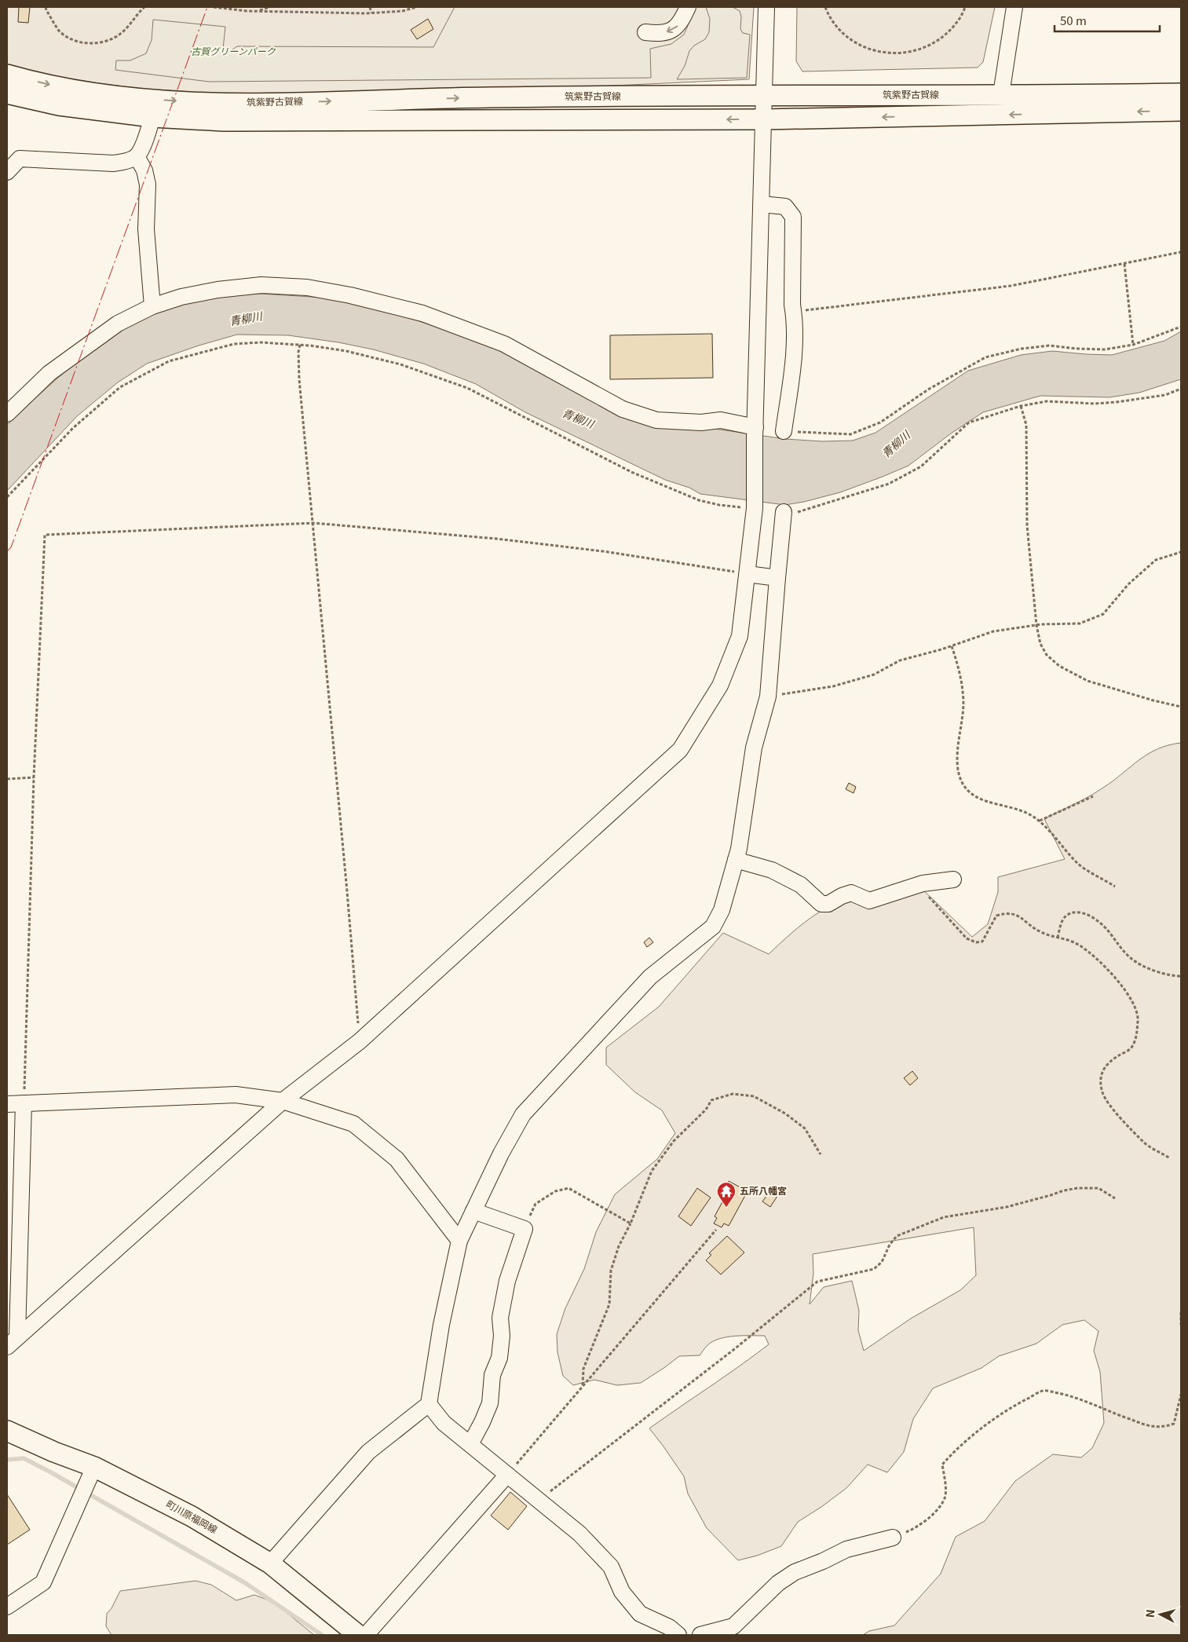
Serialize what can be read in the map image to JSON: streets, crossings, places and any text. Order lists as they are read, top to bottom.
{
  "streets": {
    "main road": ["筑紫野古賀線", "町川原福岡線"]
  },
  "water": ["青柳川"],
  "parks": ["古賀グリーンパーク"],
  "places": {
    "temple": ["五所八幡宮"]
  },
  "scale_bar": "50 m",
  "north": "left"
}
